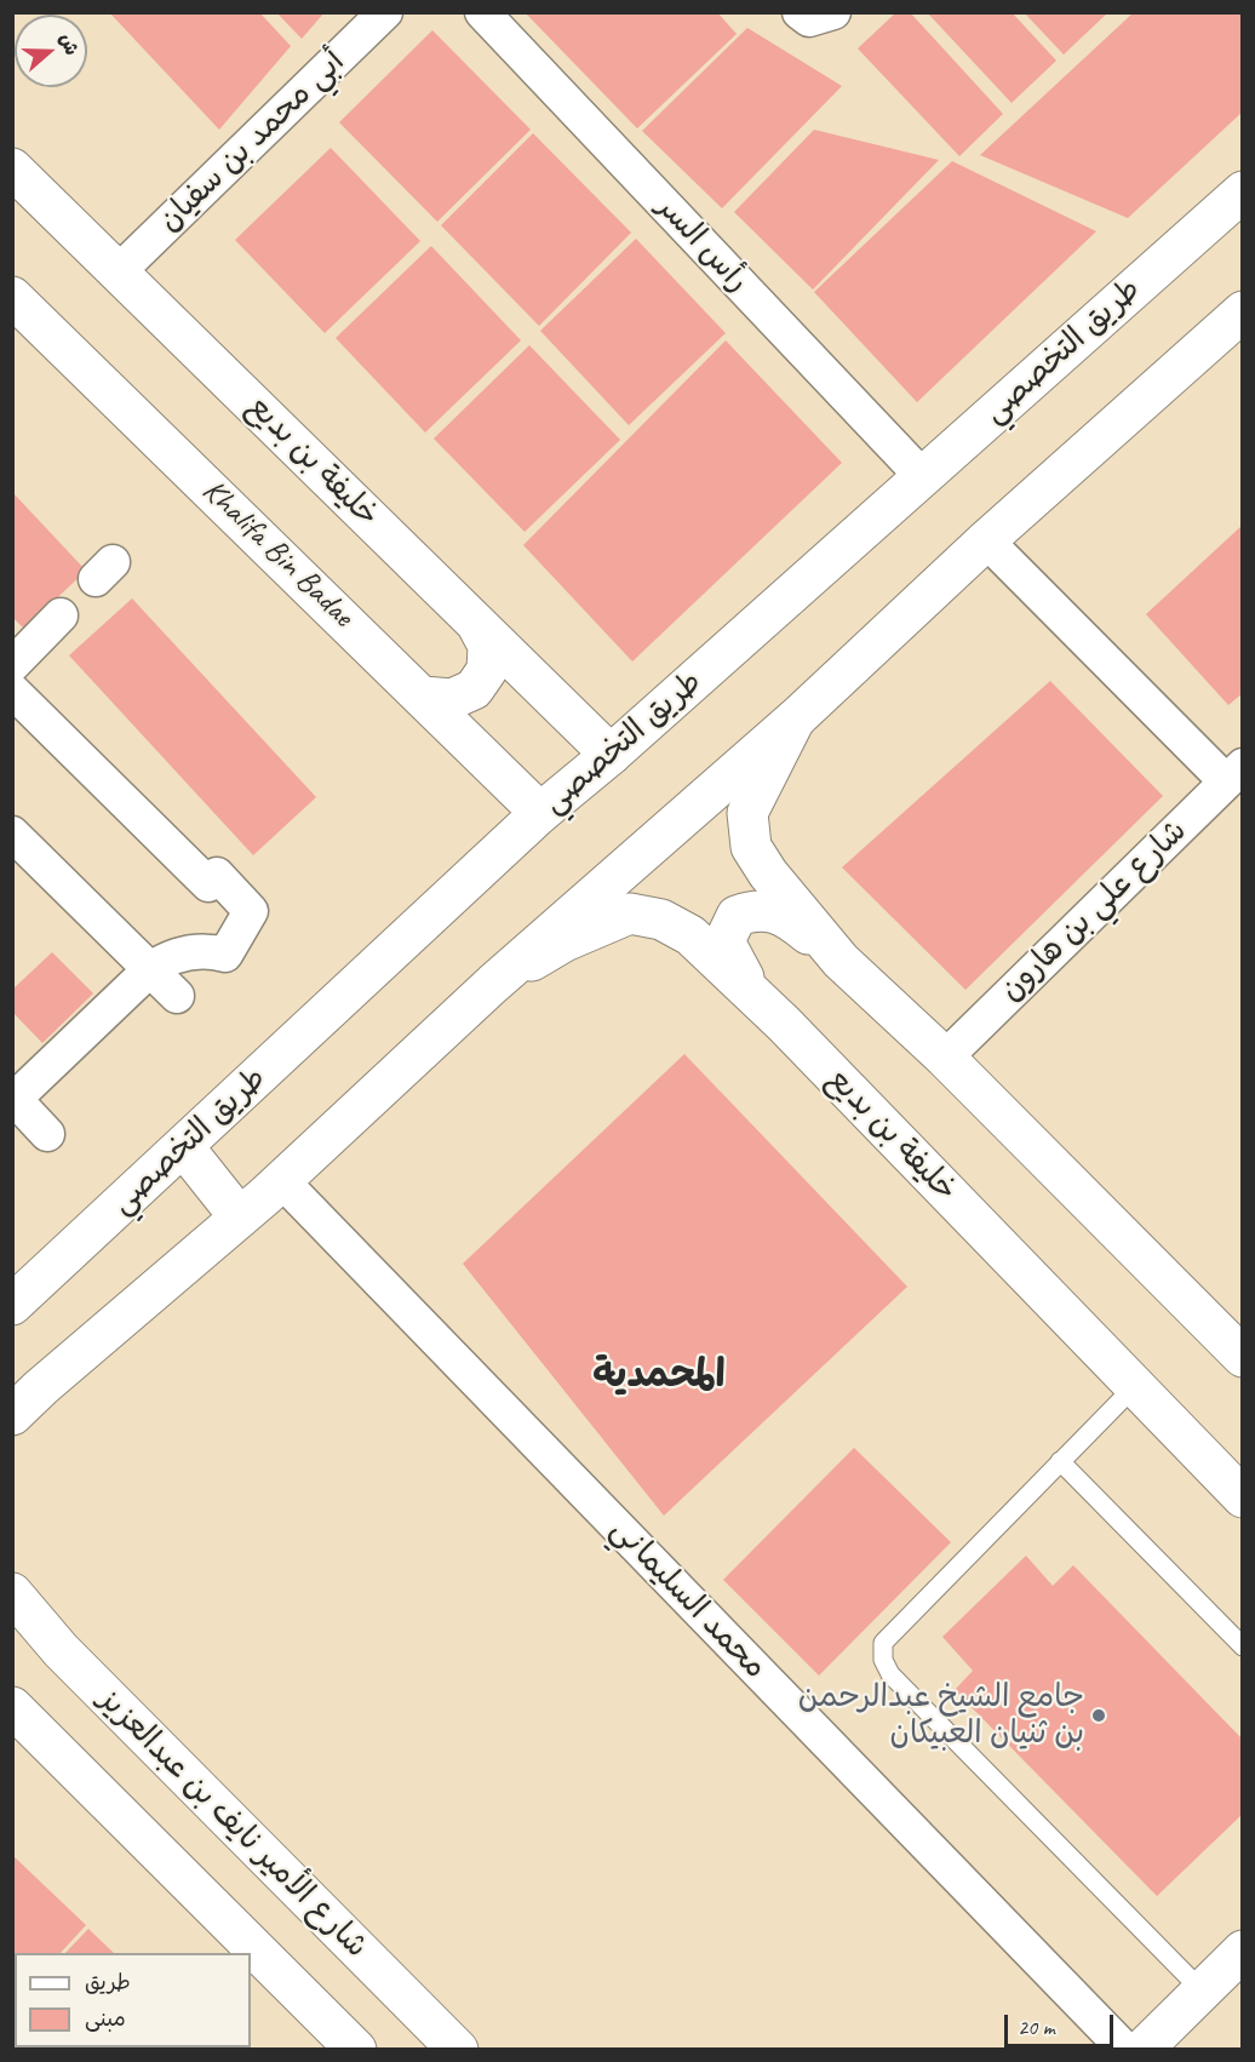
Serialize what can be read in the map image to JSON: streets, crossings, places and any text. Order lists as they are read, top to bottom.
{
  "streets": {
    "street": [
      "أبي محمد بن سفيان",
      "رأس السر",
      "طريق التخصصي",
      "خليفة بن بديع",
      "Khalifa Bin Badae",
      "شارع علي بن هارون",
      "محمد السليماني",
      "شارع الأمير نايف بن عبدالعزيز"
    ]
  },
  "crossings": [
    ["أبي محمد بن سفيان", "خليفة بن بديع"],
    ["رأس السر", "طريق التخصصي"],
    ["طريق التخصصي", "خليفة بن بديع"],
    ["طريق التخصصي", "Khalifa Bin Badae"]
  ],
  "districts": ["المحمدية"],
  "places": ["جامع الشيخ عبدالرحمن بن ثنيان العبيكان"],
  "legend": ["طريق", "مبنى"],
  "scale_bar": "20 m",
  "north": "right"
}
